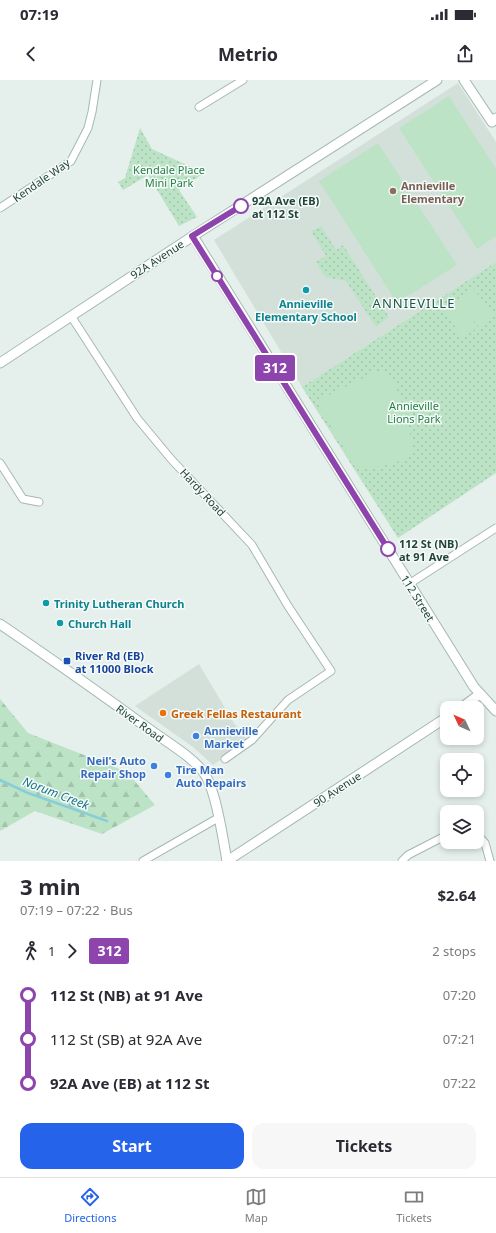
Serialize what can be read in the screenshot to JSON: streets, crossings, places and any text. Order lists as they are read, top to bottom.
{
  "streets": {
    "street": [
      "Kendale Way",
      "92A Avenue",
      "Hardy Road",
      "112 Street",
      "River Road",
      "90 Avenue"
    ]
  },
  "crossings": [
    ["92A Avenue", "Hardy Road"],
    ["92A Avenue", "112 Street"],
    ["River Road", "90 Avenue"]
  ],
  "districts": ["ANNIEVILLE"],
  "water": ["Norum Creek"],
  "parks": ["Kendale Place Mini Park", "Annieville Lions Park"],
  "places": {
    "other": [
      "Annieville Elementary",
      "92A Ave (EB) at 112 St",
      "Annieville Elementary School",
      "112 St (NB) at 91 Ave",
      "Trinity Lutheran Church",
      "Church Hall",
      "Greek Fellas Restaurant",
      "Annieville Market",
      "Neil's Auto Repair Shop",
      "Tire Man Auto Repairs"
    ],
    "transit": ["River Rd (EB) at 11000 Block"]
  },
  "lines": ["bus line 312"],
  "north": "top left",
  "page": {
    "status": "07:19",
    "header": "Metrio",
    "on_map": "312",
    "heading": ["3 min", "07:19 – 07:22 · Bus", "$2.64"],
    "legs": ["1", "312", "2 stops"],
    "list": [
      {
        "name": "112 St (NB) at 91 Ave",
        "value": "07:20"
      },
      {
        "name": "112 St (SB) at 92A Ave",
        "value": "07:21"
      },
      {
        "name": "92A Ave (EB) at 112 St",
        "value": "07:22"
      }
    ],
    "buttons": ["Start", "Tickets"],
    "tabs": ["Directions", "Map", "Tickets"]
  }
}
